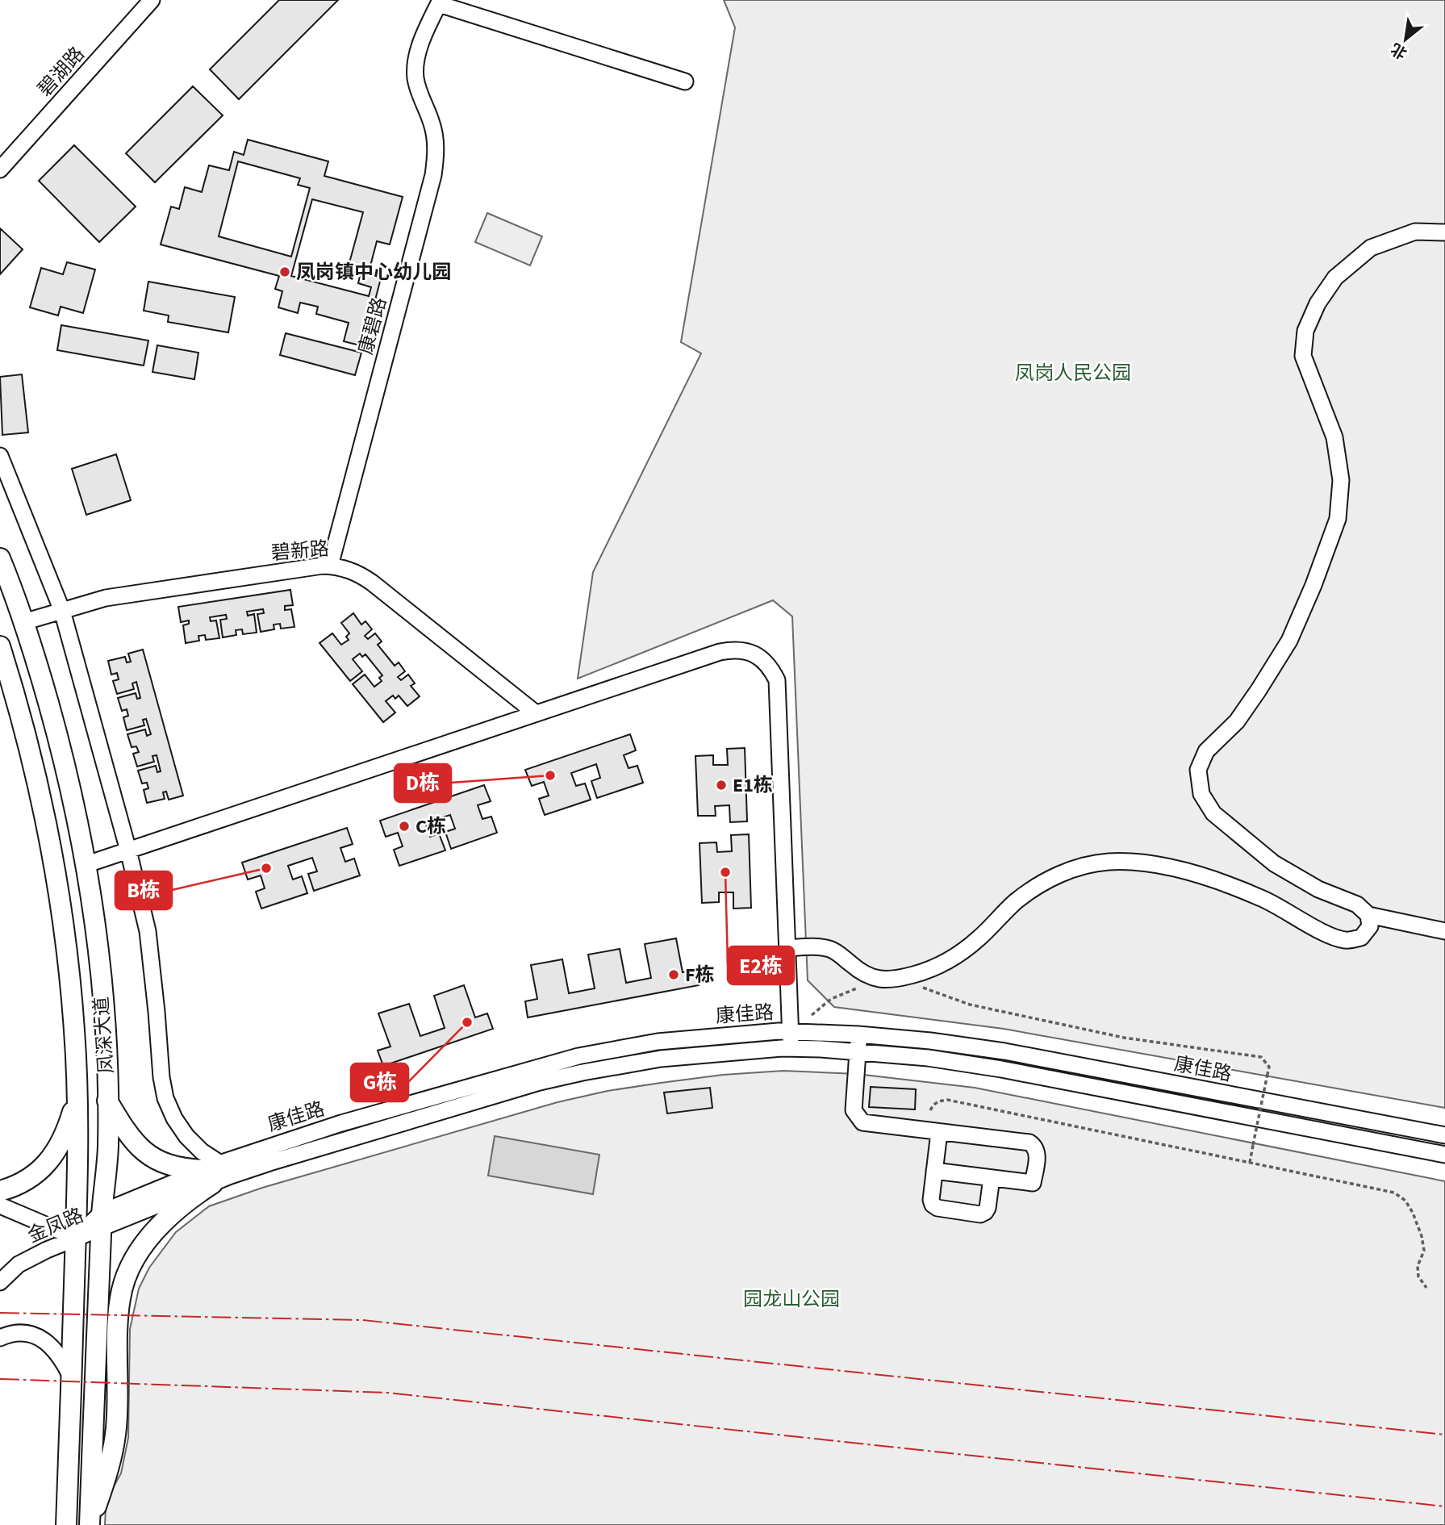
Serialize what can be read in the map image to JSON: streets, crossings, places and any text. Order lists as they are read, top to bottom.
{
  "streets": {
    "main road": ["凤深大道"],
    "street": [
      "碧湖路",
      "康碧路",
      "碧新路",
      "康佳路",
      "金凤路"
    ]
  },
  "crossings": [
    ["康碧路", "碧新路"],
    ["碧新路", "凤深大道"],
    ["康佳路", "凤深大道"],
    ["康佳路", "金凤路"],
    ["凤深大道", "金凤路"]
  ],
  "parks": ["凤岗人民公园", "园龙山公园"],
  "places": [
    "凤岗镇中心幼儿园",
    "D栋",
    "E1栋",
    "C栋",
    "B栋",
    "E2栋",
    "F栋",
    "G栋"
  ],
  "north": "bottom left"
}
